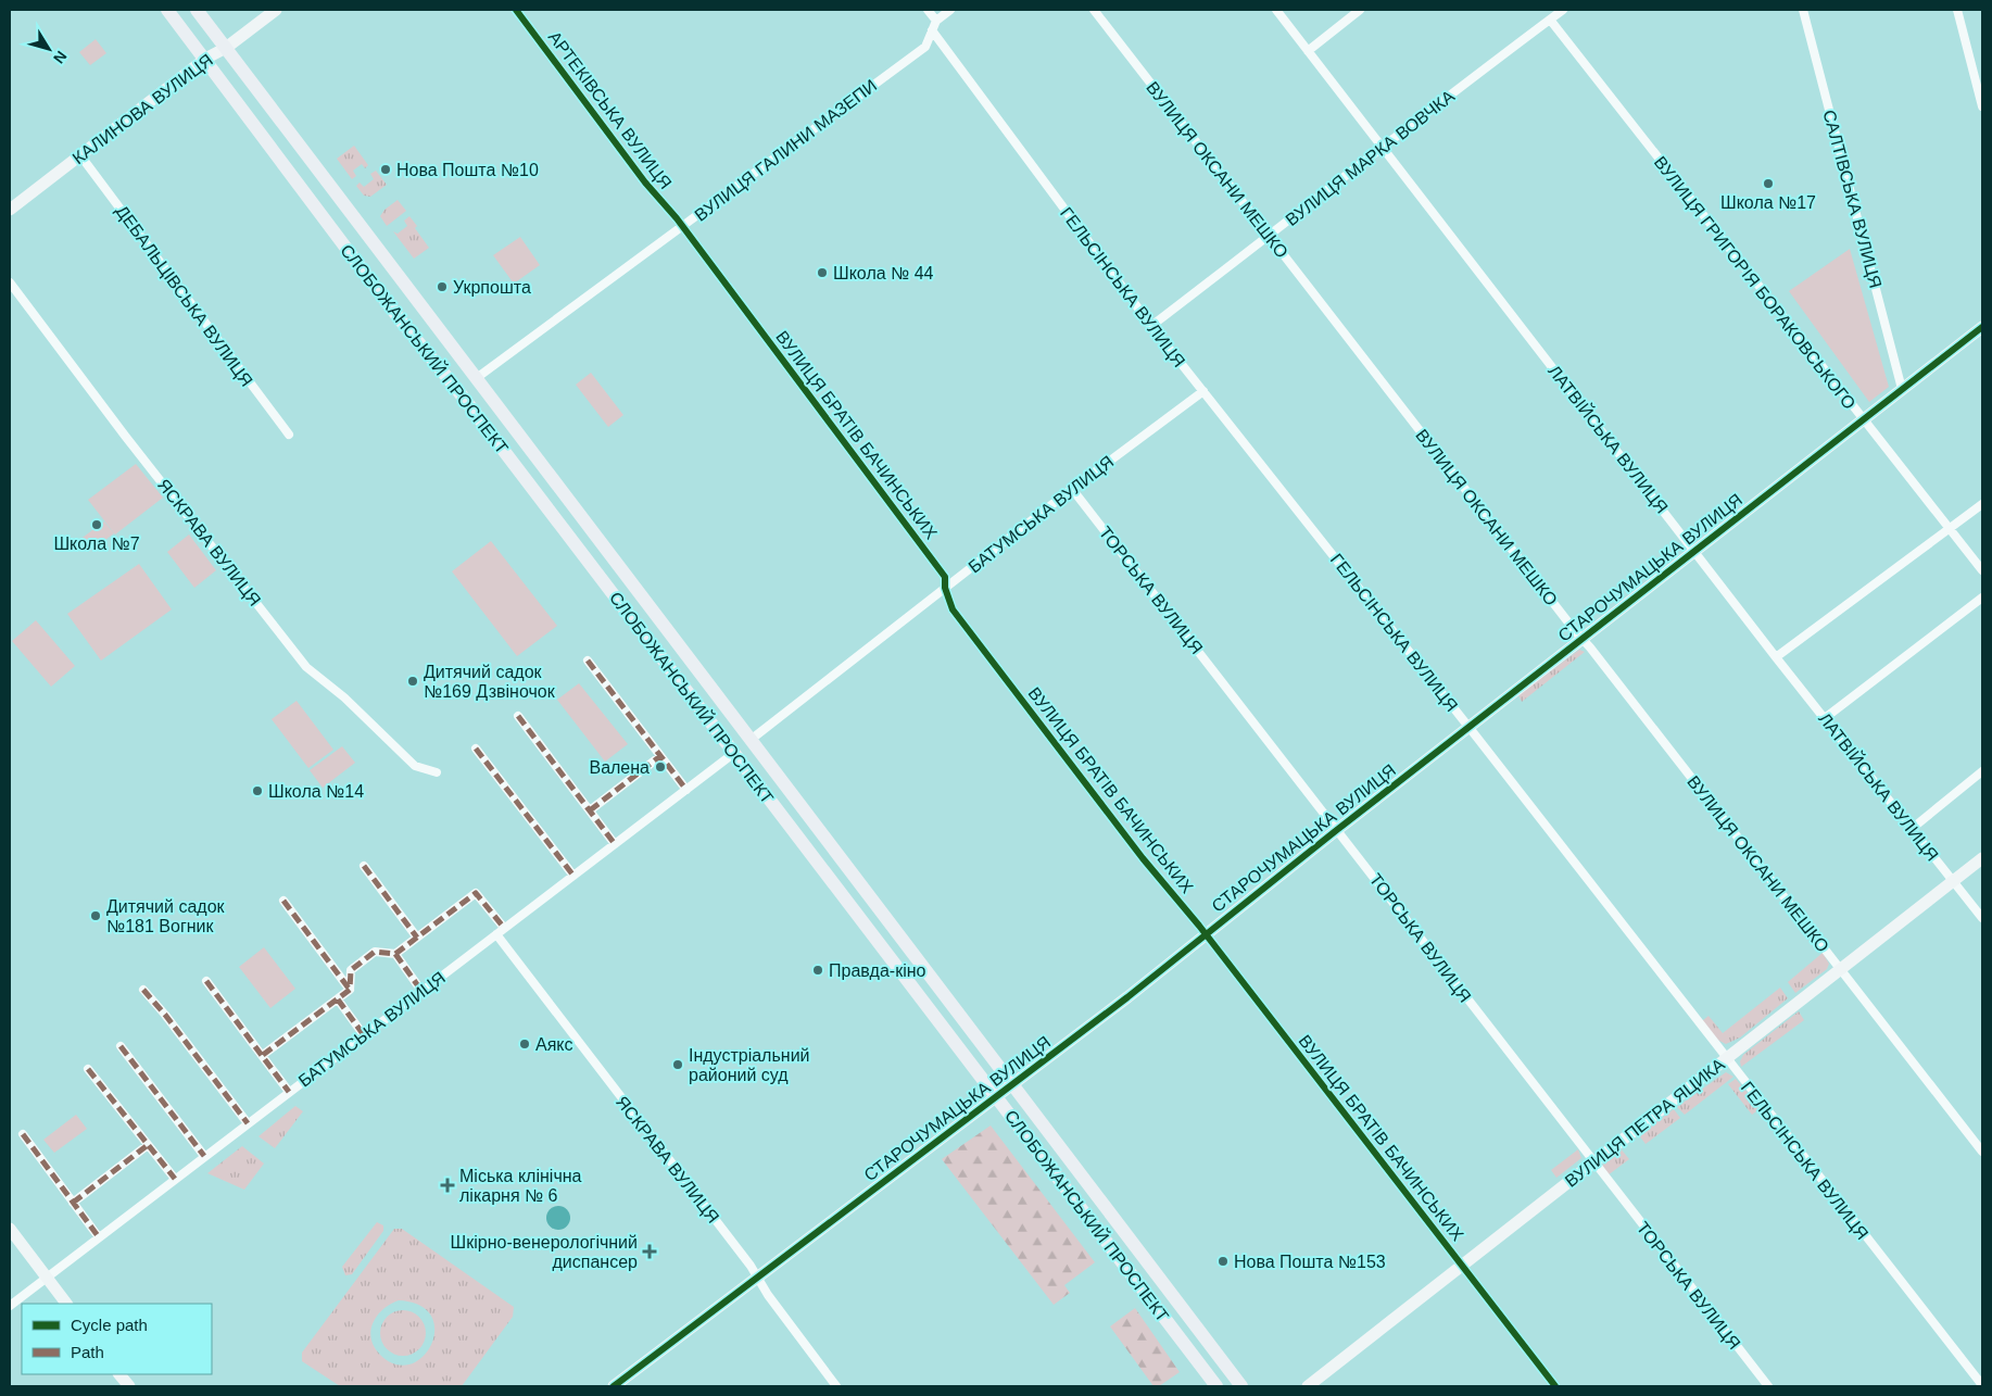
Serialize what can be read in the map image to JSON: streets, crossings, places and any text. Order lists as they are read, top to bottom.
{
  "streets": {
    "main road": ["СЛОБОЖАНСЬКИЙ ПРОСПЕКТ"],
    "street": [
      "КАЛИНОВА ВУЛИЦЯ",
      "АРТЕКІВСЬКА ВУЛИЦЯ",
      "ВУЛИЦЯ ГАЛИНИ МАЗЕПИ",
      "ВУЛИЦЯ МАРКА ВОВЧКА",
      "ВУЛИЦЯ ОКСАНИ МЕШКО",
      "САЛТІВСЬКА ВУЛИЦЯ",
      "ВУЛИЦЯ ГРИГОРІЯ БОРАКОВСЬКОГО",
      "ГЕЛЬСІНСЬКА ВУЛИЦЯ",
      "ДЕБАЛЬЦІВСЬКА ВУЛИЦЯ",
      "ВУЛИЦЯ БРАТІВ БАЧИНСЬКИХ",
      "ЛАТВІЙСЬКА ВУЛИЦЯ",
      "БАТУМСЬКА ВУЛИЦЯ",
      "ЯСКРАВА ВУЛИЦЯ",
      "СТАРОЧУМАЦЬКА ВУЛИЦЯ",
      "ТОРСЬКА ВУЛИЦЯ",
      "ВУЛИЦЯ ПЕТРА ЯЦИКА"
    ]
  },
  "crossings": [
    ["КАЛИНОВА ВУЛИЦЯ", "ДЕБАЛЬЦІВСЬКА ВУЛИЦЯ"],
    ["КАЛИНОВА ВУЛИЦЯ", "СЛОБОЖАНСЬКИЙ ПРОСПЕКТ"],
    ["АРТЕКІВСЬКА ВУЛИЦЯ", "ВУЛИЦЯ ГАЛИНИ МАЗЕПИ"],
    ["АРТЕКІВСЬКА ВУЛИЦЯ", "ВУЛИЦЯ БРАТІВ БАЧИНСЬКИХ"],
    ["ВУЛИЦЯ ГАЛИНИ МАЗЕПИ", "ГЕЛЬСІНСЬКА ВУЛИЦЯ"],
    ["ВУЛИЦЯ ГАЛИНИ МАЗЕПИ", "СЛОБОЖАНСЬКИЙ ПРОСПЕКТ"],
    ["ВУЛИЦЯ ГАЛИНИ МАЗЕПИ", "ВУЛИЦЯ БРАТІВ БАЧИНСЬКИХ"],
    ["ВУЛИЦЯ МАРКА ВОВЧКА", "ВУЛИЦЯ ОКСАНИ МЕШКО"],
    ["ВУЛИЦЯ МАРКА ВОВЧКА", "ВУЛИЦЯ ГРИГОРІЯ БОРАКОВСЬКОГО"],
    ["ВУЛИЦЯ МАРКА ВОВЧКА", "ГЕЛЬСІНСЬКА ВУЛИЦЯ"],
    ["ВУЛИЦЯ МАРКА ВОВЧКА", "ЛАТВІЙСЬКА ВУЛИЦЯ"],
    ["ВУЛИЦЯ ОКСАНИ МЕШКО", "СТАРОЧУМАЦЬКА ВУЛИЦЯ"],
    ["ВУЛИЦЯ ОКСАНИ МЕШКО", "ВУЛИЦЯ ПЕТРА ЯЦИКА"],
    ["САЛТІВСЬКА ВУЛИЦЯ", "СТАРОЧУМАЦЬКА ВУЛИЦЯ"],
    ["ВУЛИЦЯ ГРИГОРІЯ БОРАКОВСЬКОГО", "СТАРОЧУМАЦЬКА ВУЛИЦЯ"],
    ["ГЕЛЬСІНСЬКА ВУЛИЦЯ", "БАТУМСЬКА ВУЛИЦЯ"],
    ["ГЕЛЬСІНСЬКА ВУЛИЦЯ", "СТАРОЧУМАЦЬКА ВУЛИЦЯ"],
    ["ГЕЛЬСІНСЬКА ВУЛИЦЯ", "ВУЛИЦЯ ПЕТРА ЯЦИКА"],
    ["СЛОБОЖАНСЬКИЙ ПРОСПЕКТ", "БАТУМСЬКА ВУЛИЦЯ"],
    ["СЛОБОЖАНСЬКИЙ ПРОСПЕКТ", "СТАРОЧУМАЦЬКА ВУЛИЦЯ"],
    ["ВУЛИЦЯ БРАТІВ БАЧИНСЬКИХ", "БАТУМСЬКА ВУЛИЦЯ"],
    ["ВУЛИЦЯ БРАТІВ БАЧИНСЬКИХ", "СТАРОЧУМАЦЬКА ВУЛИЦЯ"],
    ["ВУЛИЦЯ БРАТІВ БАЧИНСЬКИХ", "ВУЛИЦЯ ПЕТРА ЯЦИКА"],
    ["ЛАТВІЙСЬКА ВУЛИЦЯ", "СТАРОЧУМАЦЬКА ВУЛИЦЯ"],
    ["ЛАТВІЙСЬКА ВУЛИЦЯ", "ВУЛИЦЯ ПЕТРА ЯЦИКА"],
    ["БАТУМСЬКА ВУЛИЦЯ", "ЯСКРАВА ВУЛИЦЯ"],
    ["БАТУМСЬКА ВУЛИЦЯ", "ТОРСЬКА ВУЛИЦЯ"],
    ["ЯСКРАВА ВУЛИЦЯ", "СТАРОЧУМАЦЬКА ВУЛИЦЯ"],
    ["СТАРОЧУМАЦЬКА ВУЛИЦЯ", "ТОРСЬКА ВУЛИЦЯ"],
    ["ТОРСЬКА ВУЛИЦЯ", "ВУЛИЦЯ ПЕТРА ЯЦИКА"]
  ],
  "places": {
    "other": [
      "Нова Пошта №10",
      "Школа №17",
      "Школа № 44",
      "Укрпошта",
      "Школа №7",
      "Дитячий садок №169 Дзвіночок",
      "Валена",
      "Школа №14",
      "Дитячий садок №181 Вогник",
      "Правда-кіно",
      "Аякс",
      "Індустріальний районий суд",
      "Нова Пошта №153"
    ],
    "health": ["Міська клінічна лікарня № 6", "Шкірно-венерологічний диспансер"]
  },
  "legend": ["Cycle path", "Path"],
  "north": "bottom right"
}
